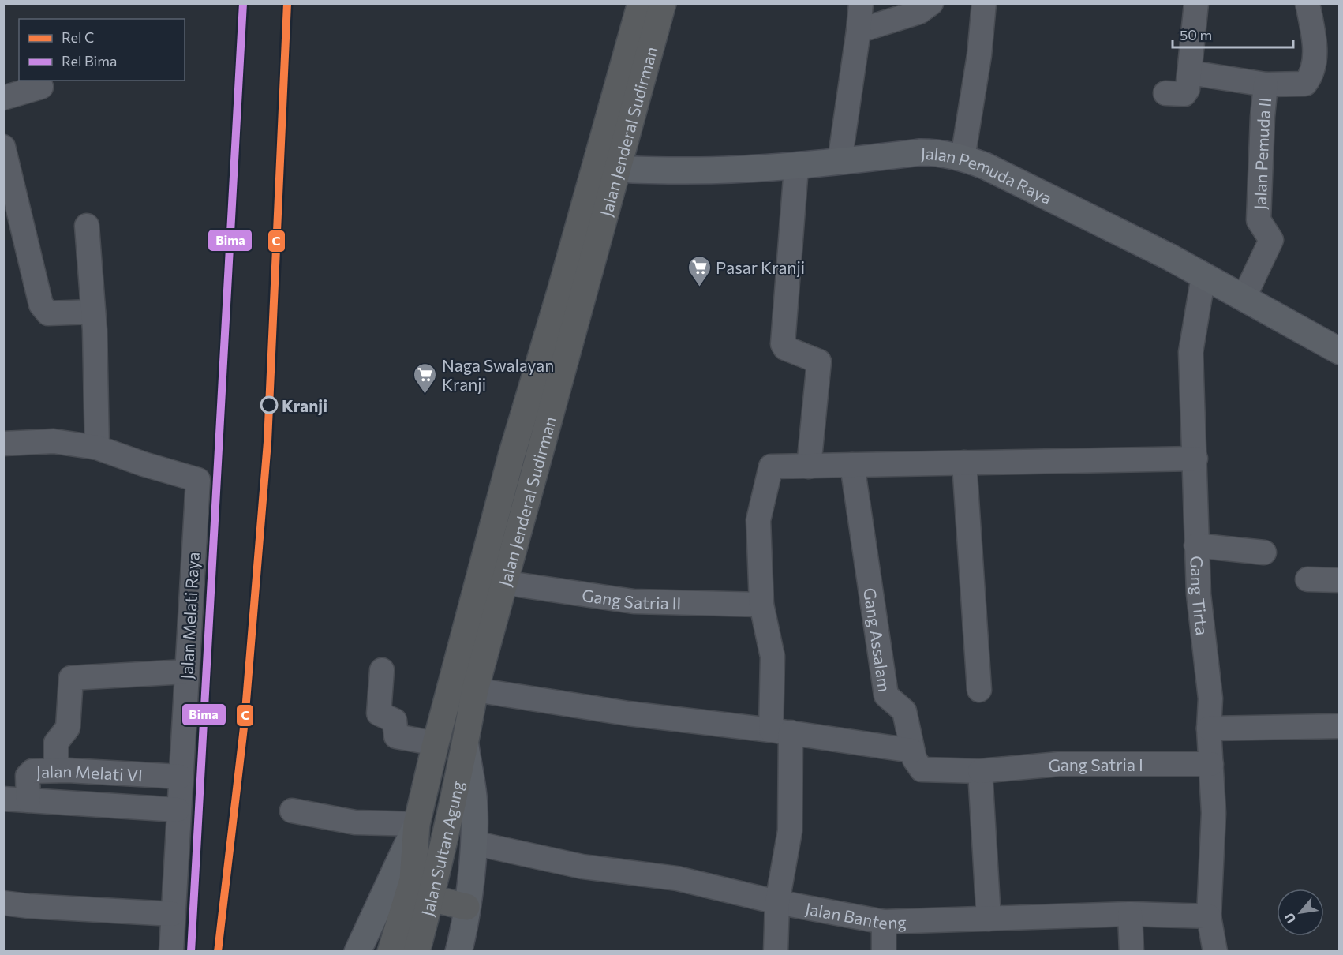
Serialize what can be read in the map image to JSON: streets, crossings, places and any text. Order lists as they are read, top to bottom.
{
  "streets": {
    "highway": ["Jalan Jenderal Sudirman", "Jalan Sultan Agung"],
    "main road": ["Jalan Pemuda Raya"],
    "street": [
      "Jalan Pemuda II",
      "Gang Tirta",
      "Gang Satria II",
      "Jalan Melati Raya",
      "Gang Assalam",
      "Gang Satria I",
      "Jalan Melati VI",
      "Jalan Banteng"
    ]
  },
  "crossings": [
    ["Jalan Jenderal Sudirman", "Jalan Pemuda Raya"],
    ["Jalan Jenderal Sudirman", "Gang Satria II"],
    ["Jalan Jenderal Sudirman", "Jalan Sultan Agung"],
    ["Jalan Jenderal Sudirman", "Jalan Banteng"],
    ["Jalan Pemuda II", "Jalan Pemuda Raya"],
    ["Jalan Pemuda Raya", "Gang Tirta"],
    ["Gang Tirta", "Gang Satria I"],
    ["Gang Tirta", "Jalan Banteng"],
    ["Jalan Melati Raya", "Jalan Melati VI"],
    ["Gang Assalam", "Gang Satria I"]
  ],
  "places": {
    "supermarket": ["Pasar Kranji", "Naga Swalayan Kranji"],
    "other": ["Kranji"]
  },
  "lines": ["rail line C", "rail line Bima"],
  "legend": ["Rel C", "Rel Bima"],
  "scale_bar": "50 m",
  "north": "bottom left"
}
